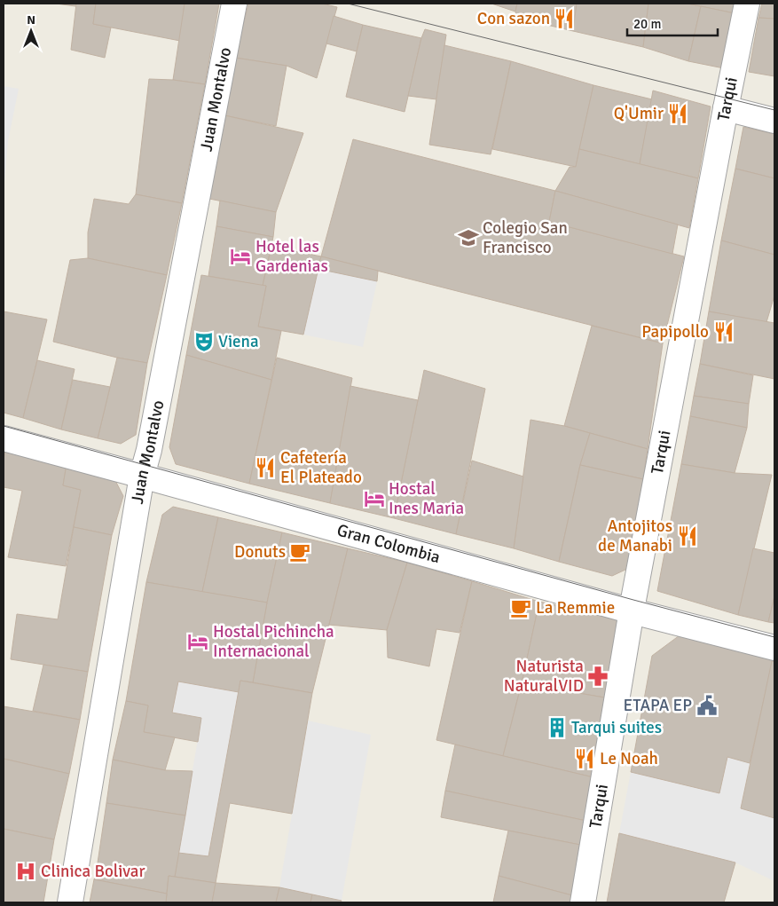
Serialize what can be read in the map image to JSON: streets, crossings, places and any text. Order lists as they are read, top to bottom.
{
  "streets": {
    "street": ["Juan Montalvo", "Tarqui", "Gran Colombia"]
  },
  "crossings": [
    ["Juan Montalvo", "Gran Colombia"],
    ["Tarqui", "Gran Colombia"]
  ],
  "places": {
    "restaurant": [
      "Con sazon",
      "Q'Umir",
      "Papipollo",
      "Cafetería El Plateado",
      "Antojitos de Manabi",
      "Le Noah"
    ],
    "school or university": ["Colegio San Francisco"],
    "hotel": ["Hotel las Gardenias", "Hostal Ines Maria", "Hostal Pichincha Internacional"],
    "theatre": ["Viena"],
    "cafe": ["Donuts", "La Remmie"],
    "pharmacy": ["Naturista NaturalVID"],
    "public building": ["ETAPA EP"],
    "building": ["Tarqui suites"],
    "hospital": ["Clinica Bolivar"]
  },
  "scale_bar": "20 m",
  "north": "top"
}
